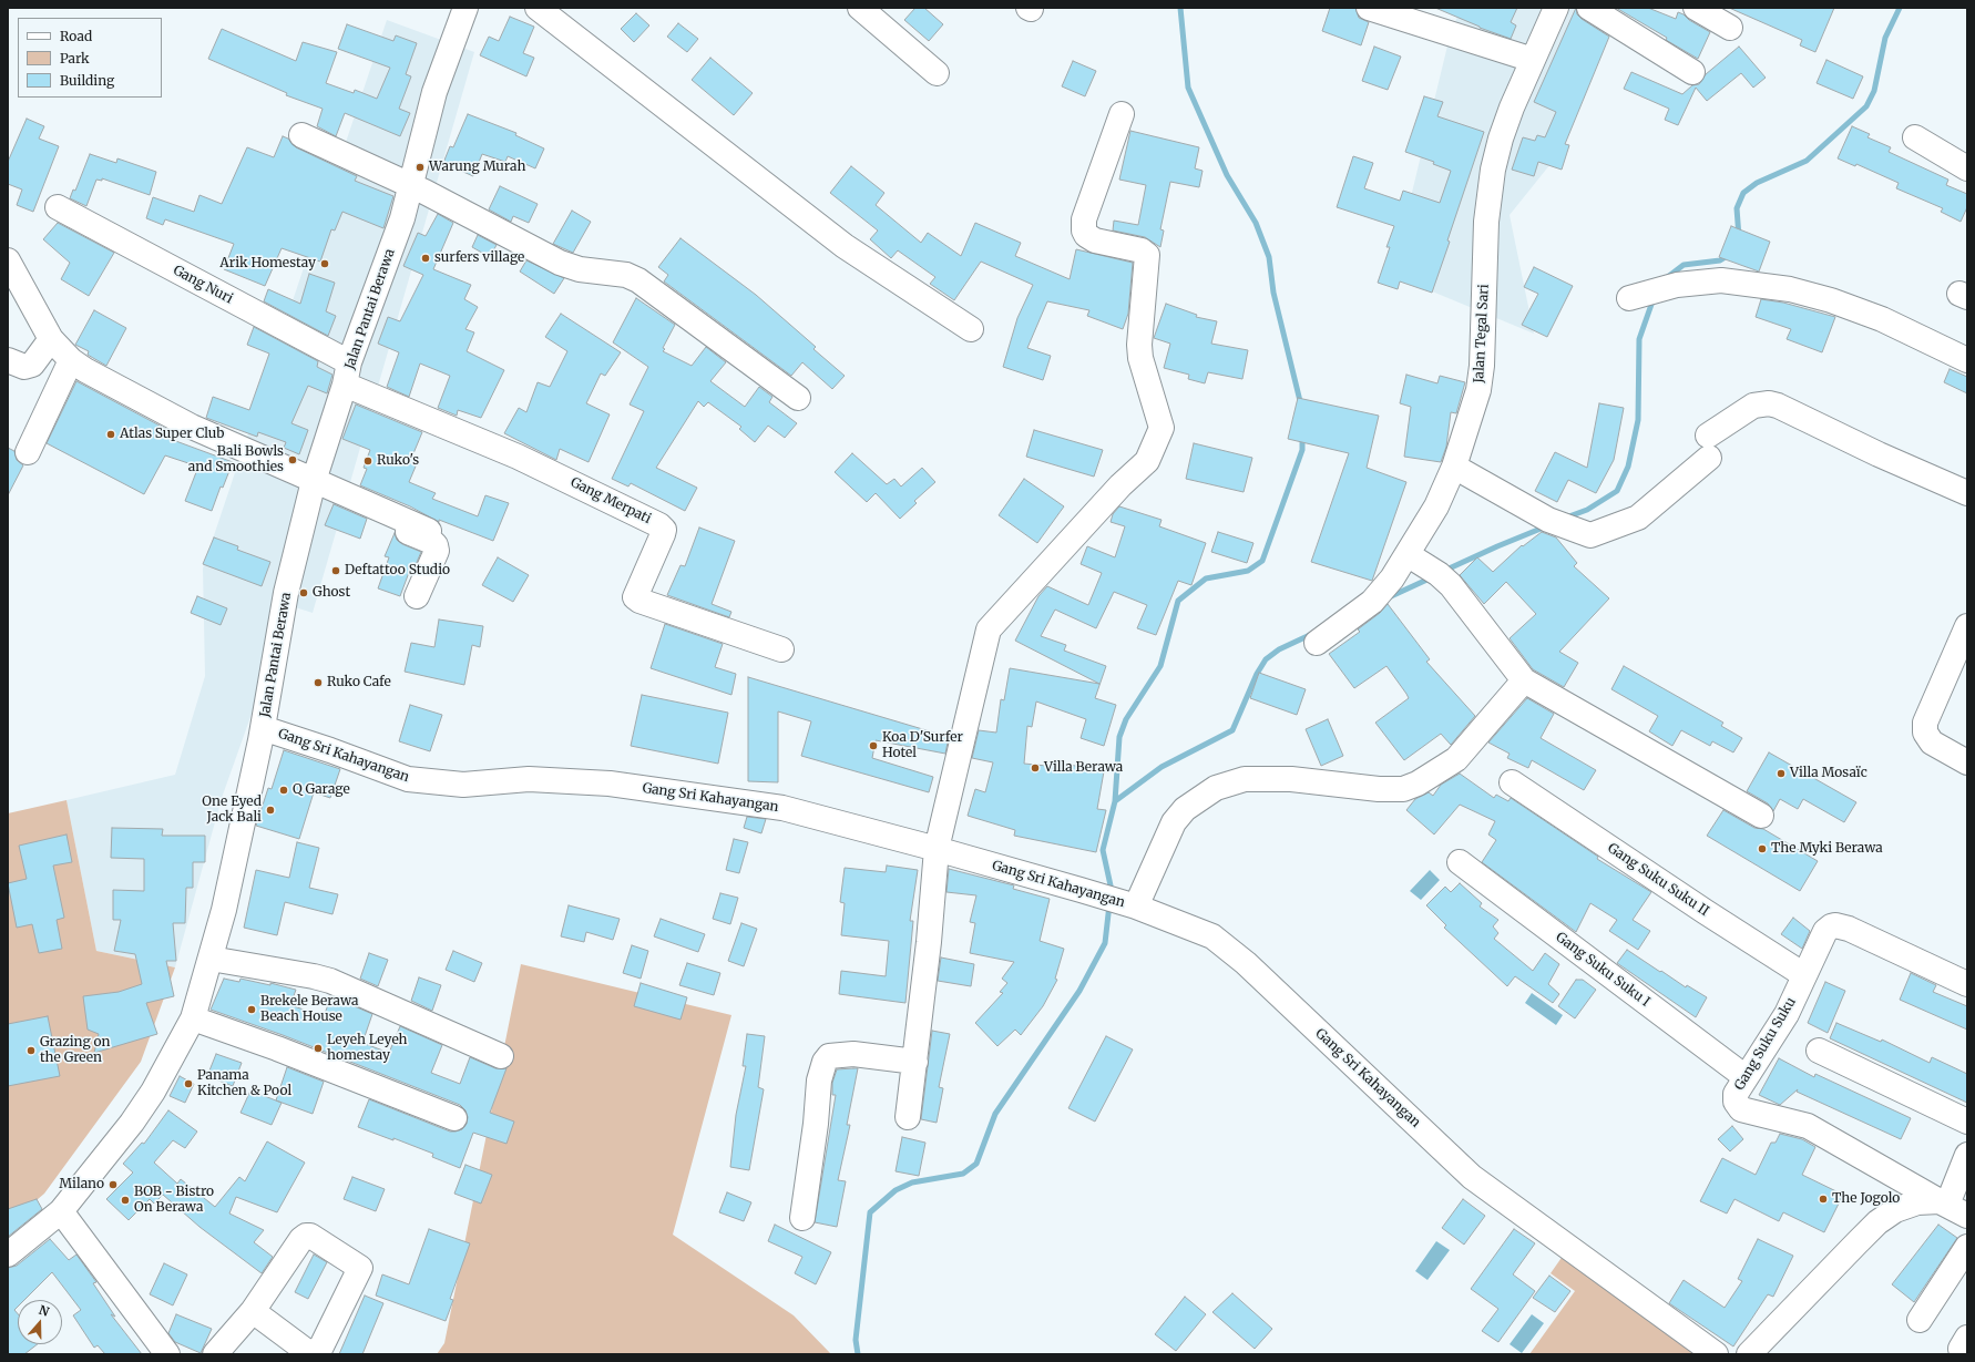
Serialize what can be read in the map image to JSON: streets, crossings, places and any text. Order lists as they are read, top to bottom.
{
  "streets": {
    "street": [
      "Gang Nuri",
      "Jalan Pantai Berawa",
      "Jalan Tegal Sari",
      "Gang Merpati",
      "Gang Sri Kahayangan",
      "Gang Suku Suku II",
      "Gang Suku Suku I",
      "Gang Suku Suku"
    ]
  },
  "crossings": [
    ["Gang Nuri", "Jalan Pantai Berawa"],
    ["Gang Nuri", "Gang Merpati"],
    ["Jalan Pantai Berawa", "Gang Merpati"],
    ["Jalan Pantai Berawa", "Gang Sri Kahayangan"],
    ["Gang Suku Suku II", "Gang Suku Suku"],
    ["Gang Suku Suku I", "Gang Suku Suku"]
  ],
  "places": [
    "Warung Murah",
    "surfers village",
    "Arik Homestay",
    "Atlas Super Club",
    "Bali Bowls and Smoothies",
    "Ruko's",
    "Deftattoo Studio",
    "Ghost",
    "Ruko Cafe",
    "Koa D'Surfer Hotel",
    "Villa Berawa",
    "Villa Mosaïc",
    "Q Garage",
    "One Eyed Jack Bali",
    "The Myki Berawa",
    "Brekele Berawa Beach House",
    "Leyeh Leyeh homestay",
    "Grazing on the Green",
    "Panama Kitchen & Pool",
    "Milano",
    "The Jogolo",
    "BOB - Bistro On Berawa"
  ],
  "legend": ["Road", "Park", "Building"],
  "north": "top"
}
